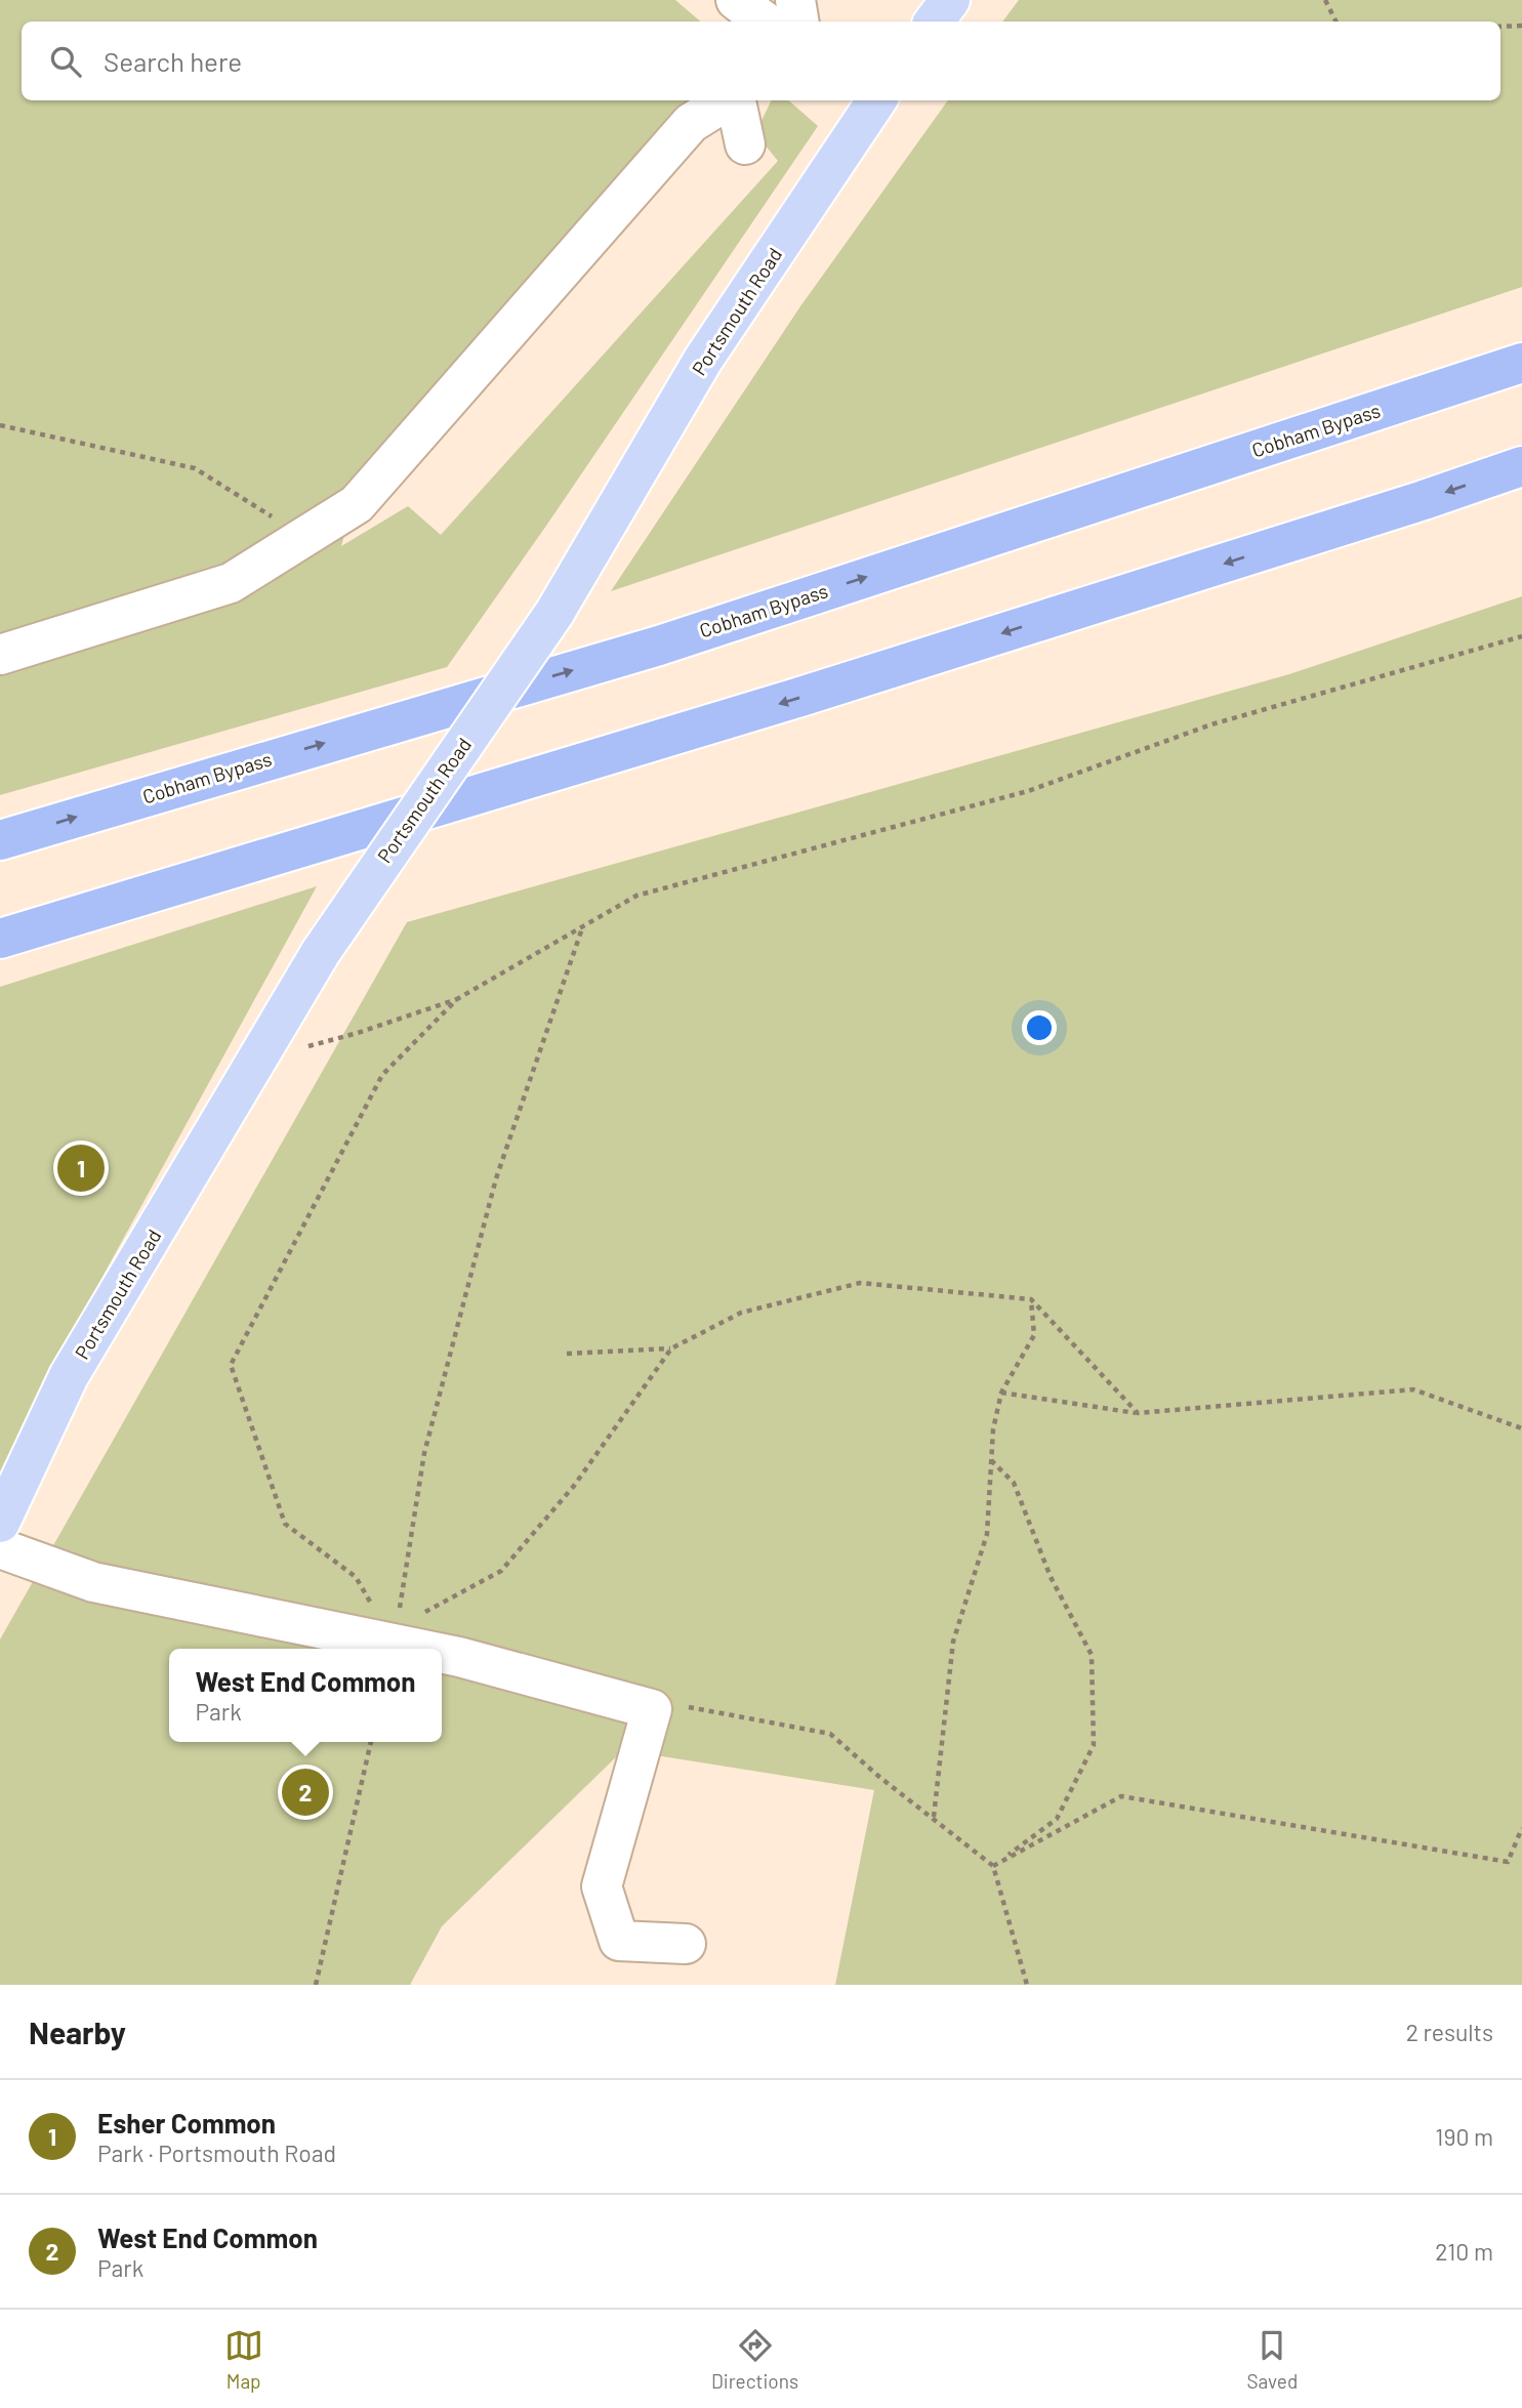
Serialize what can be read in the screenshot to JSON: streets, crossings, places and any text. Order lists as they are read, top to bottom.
{
  "streets": {
    "highway": ["Cobham Bypass"],
    "main road": ["Portsmouth Road"]
  },
  "page": {
    "search": "Search here",
    "pins": ["1", "2"],
    "popup": ["West End Common", "Park"],
    "heading": ["Nearby", "2 results"],
    "list": [
      {
        "mark": "1",
        "name": "Esher Common",
        "note": "Park · Portsmouth Road",
        "value": "190 m"
      },
      {
        "mark": "2",
        "name": "West End Common",
        "note": "Park",
        "value": "210 m"
      }
    ],
    "nav": ["Map", "Directions", "Saved"]
  }
}
